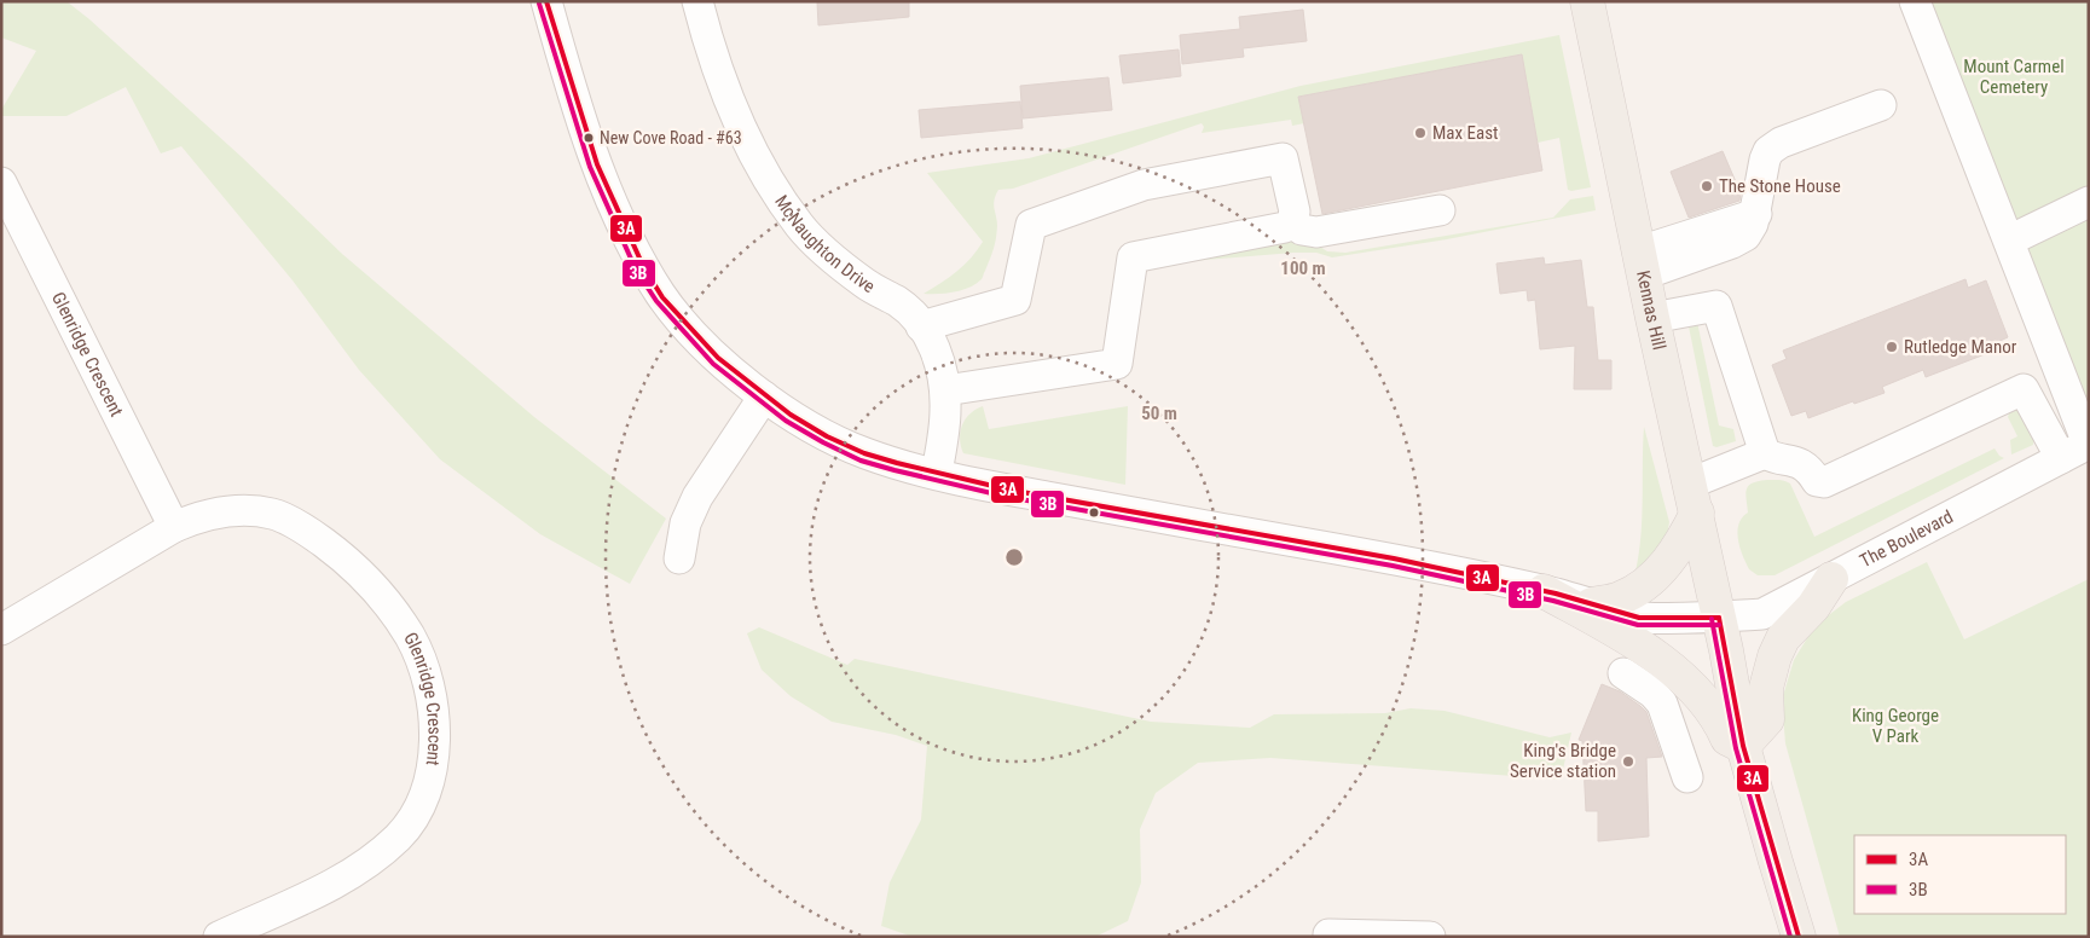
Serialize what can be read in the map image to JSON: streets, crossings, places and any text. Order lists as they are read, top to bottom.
{
  "streets": {
    "main road": ["Kennas Hill"],
    "street": ["McNaughton Drive", "Glenridge Crescent", "The Boulevard"]
  },
  "crossings": [
    ["McNaughton Drive", "The Boulevard"],
    ["Kennas Hill", "The Boulevard"]
  ],
  "parks": ["Mount Carmel Cemetery", "King George V Park"],
  "places": [
    "Max East",
    "New Cove Road - #63",
    "The Stone House",
    "Rutledge Manor",
    "King's Bridge Service station"
  ],
  "lines": ["transit line 3A", "transit line 3B"],
  "legend": ["3A", "3B"],
  "rings": ["100 m", "50 m"]
}
